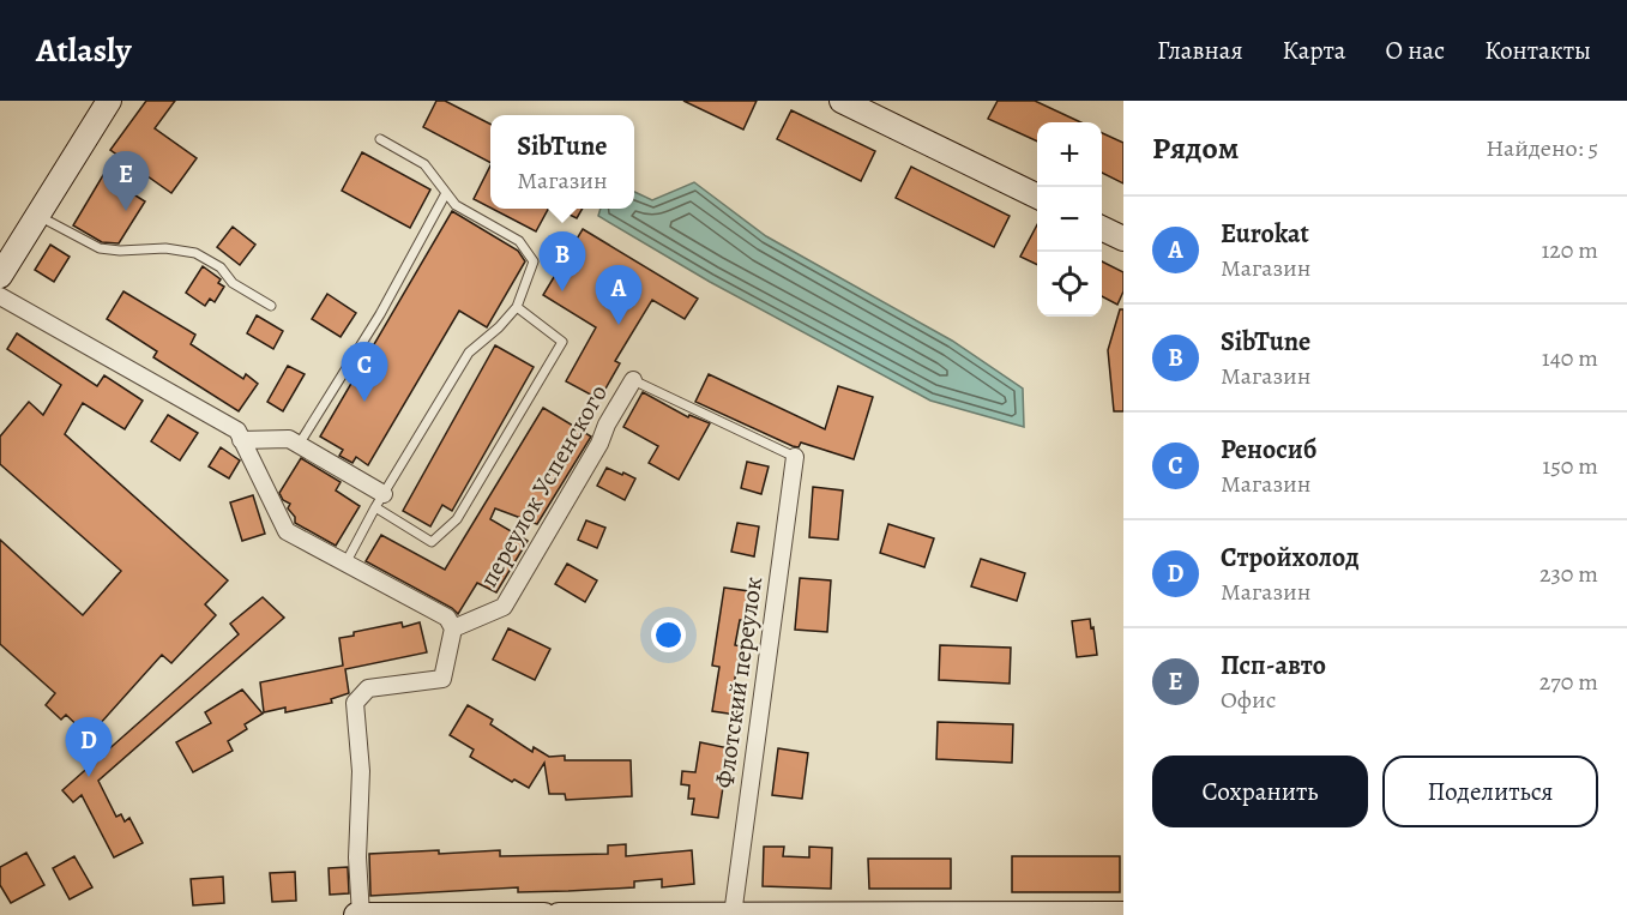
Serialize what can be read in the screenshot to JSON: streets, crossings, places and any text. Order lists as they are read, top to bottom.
{
  "streets": {
    "street": ["переулок Успенского", "Флотский переулок"]
  },
  "page": {
    "header": "Atlasly",
    "nav": [
      "Главная",
      "Карта",
      "О нас",
      "Контакты"
    ],
    "heading": ["Рядом", "Найдено: 5"],
    "popup": ["SibTune", "Магазин"],
    "map_buttons": ["+", "−"],
    "pins": [
      "E",
      "B",
      "A",
      "C",
      "D"
    ],
    "list": [
      {
        "mark": "A",
        "name": "Eurokat",
        "note": "Магазин",
        "value": "120 m"
      },
      {
        "mark": "B",
        "name": "SibTune",
        "note": "Магазин",
        "value": "140 m"
      },
      {
        "mark": "C",
        "name": "Реносиб",
        "note": "Магазин",
        "value": "150 m"
      },
      {
        "mark": "D",
        "name": "Стройхолод",
        "note": "Магазин",
        "value": "230 m"
      },
      {
        "mark": "E",
        "name": "Псп-авто",
        "note": "Офис",
        "value": "270 m"
      }
    ],
    "buttons": ["Сохранить", "Поделиться"]
  }
}
